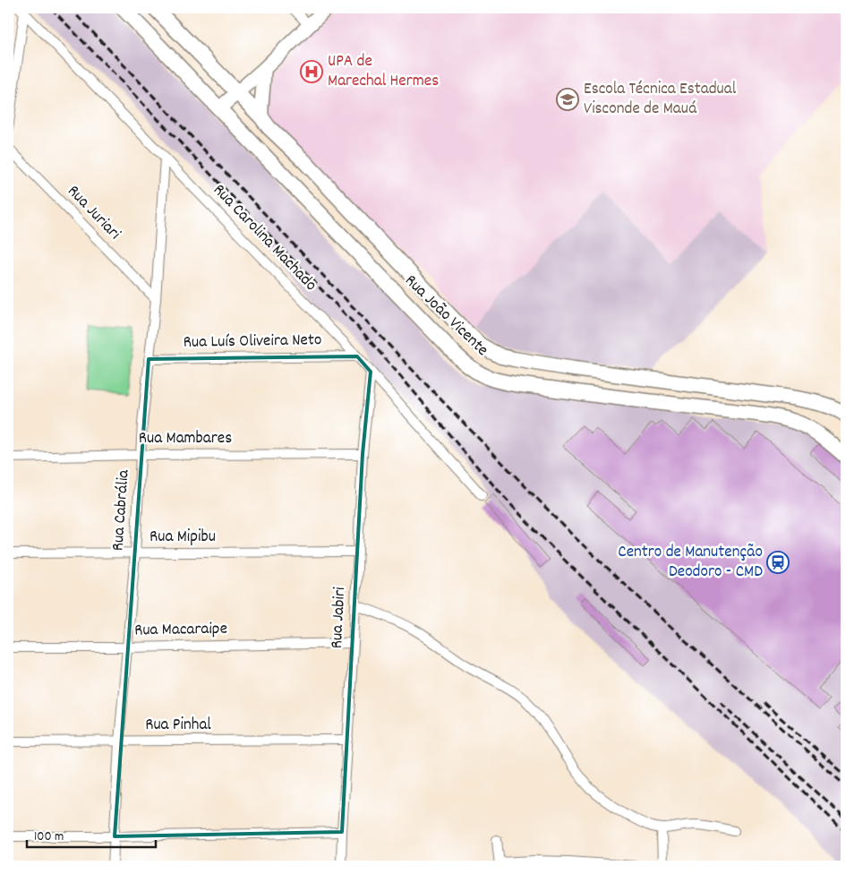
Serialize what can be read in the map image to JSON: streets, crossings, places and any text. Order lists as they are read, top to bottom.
{
  "streets": {
    "main road": ["Rua João Vicente"],
    "street": [
      "Rua Juriari",
      "Rua Carolina Machado",
      "Rua Luís Oliveira Neto",
      "Rua Mambares",
      "Rua Cabrália",
      "Rua Mipibu",
      "Rua Jabiri",
      "Rua Macaraipe",
      "Rua Pinhal"
    ]
  },
  "crossings": [
    ["Rua Juriari", "Rua Cabrália"],
    ["Rua Carolina Machado", "Rua Luís Oliveira Neto"],
    ["Rua Carolina Machado", "Rua Cabrália"],
    ["Rua Carolina Machado", "Rua Jabiri"],
    ["Rua Luís Oliveira Neto", "Rua Cabrália"],
    ["Rua Mambares", "Rua Cabrália"],
    ["Rua Mambares", "Rua Jabiri"],
    ["Rua Cabrália", "Rua Mipibu"],
    ["Rua Cabrália", "Rua Macaraipe"],
    ["Rua Cabrália", "Rua Pinhal"],
    ["Rua Mipibu", "Rua Jabiri"],
    ["Rua Jabiri", "Rua Macaraipe"],
    ["Rua Jabiri", "Rua Pinhal"]
  ],
  "places": {
    "hospital": ["UPA de Marechal Hermes"],
    "school or university": ["Escola Técnica Estadual Visconde de Mauá"],
    "station": ["Centro de Manutenção Deodoro - CMD"]
  },
  "scale_bar": "100 m"
}
